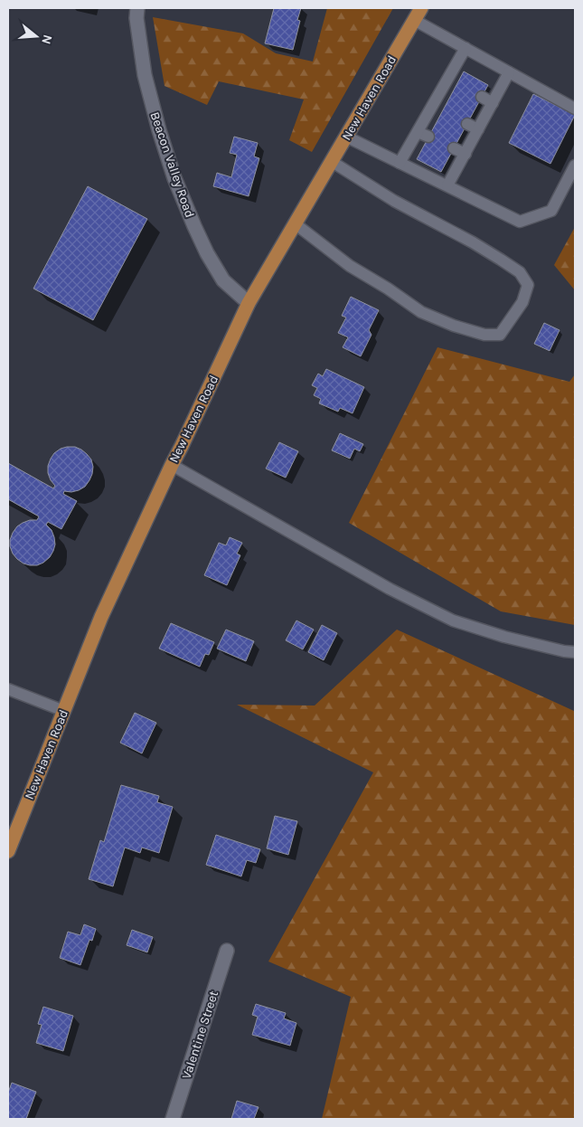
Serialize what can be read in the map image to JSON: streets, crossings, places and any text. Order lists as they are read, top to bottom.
{
  "streets": {
    "main road": ["New Haven Road"],
    "street": ["Beacon Valley Road", "Valentine Street"]
  },
  "crossings": [
    ["New Haven Road", "Beacon Valley Road"]
  ],
  "north": "right"
}
